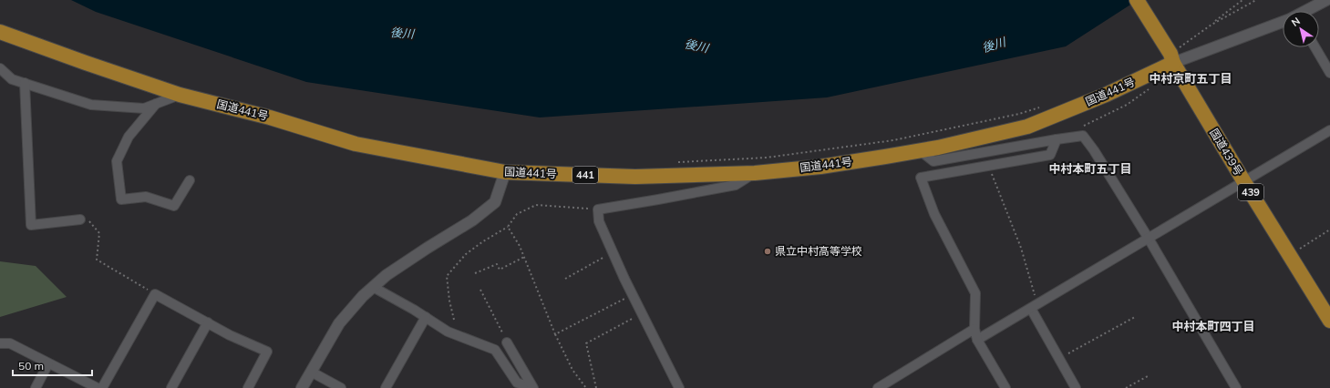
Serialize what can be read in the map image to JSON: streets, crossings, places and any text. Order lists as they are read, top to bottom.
{
  "streets": {
    "highway": [
      "国道441号",
      "国道439号",
      "441",
      "439"
    ]
  },
  "crossings": [
    ["国道441号", "国道439号"]
  ],
  "districts": ["中村京町五丁目", "中村本町五丁目", "中村本町四丁目"],
  "water": ["後川"],
  "places": ["県立中村高等学校"],
  "scale_bar": "50 m",
  "north": "top left"
}
